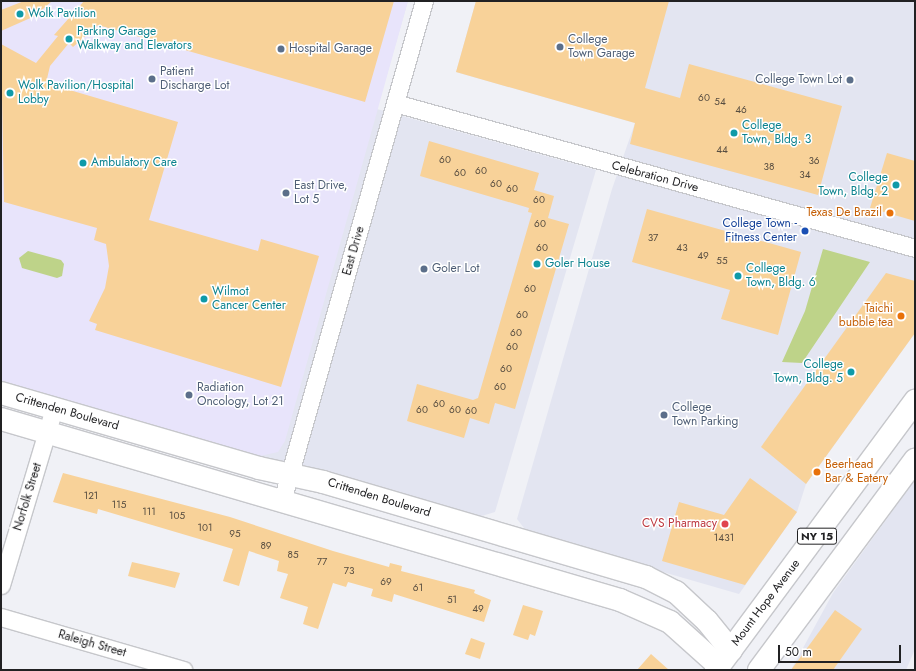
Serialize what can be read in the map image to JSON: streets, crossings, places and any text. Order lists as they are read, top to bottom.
{
  "streets": {
    "street": [
      "Celebration Drive",
      "East Drive",
      "Crittenden Boulevard",
      "Norfolk Street",
      "NY 15",
      "Mount Hope Avenue",
      "Raleigh Street"
    ]
  },
  "crossings": [
    ["Celebration Drive", "East Drive"],
    ["East Drive", "Crittenden Boulevard"],
    ["Crittenden Boulevard", "Norfolk Street"],
    ["Crittenden Boulevard", "Mount Hope Avenue"]
  ],
  "places": [
    "Wolk Pavilion",
    "Parking Garage Walkway and Elevators",
    "College Town Garage",
    "Hospital Garage",
    "Patient Discharge Lot",
    "College Town Lot",
    "Wolk Pavilion/Hospital Lobby",
    "College Town, Bldg. 3",
    "Ambulatory Care",
    "College Town, Bldg. 2",
    "East Drive, Lot 5",
    "Texas De Brazil",
    "College Town - Fitness Center",
    "Goler House",
    "Goler Lot",
    "College Town, Bldg. 6",
    "Wilmot Cancer Center",
    "Taichi bubble tea",
    "College Town, Bldg. 5",
    "Radiation Oncology, Lot 21",
    "College Town Parking",
    "Beerhead Bar & Eatery",
    "CVS Pharmacy"
  ],
  "house_numbers": [
    "60",
    "54",
    "46",
    "44",
    "60",
    "36",
    "38",
    "60",
    "60",
    "34",
    "60",
    "60",
    "60",
    "60",
    "37",
    "60",
    "43",
    "49",
    "55",
    "60",
    "60",
    "60",
    "60",
    "60",
    "60",
    "60",
    "60",
    "60",
    "60",
    "121",
    "115",
    "111",
    "105",
    "101",
    "95",
    "1431",
    "89",
    "85",
    "77",
    "73",
    "69",
    "61",
    "51",
    "49"
  ],
  "scale_bar": "50 m"
}
